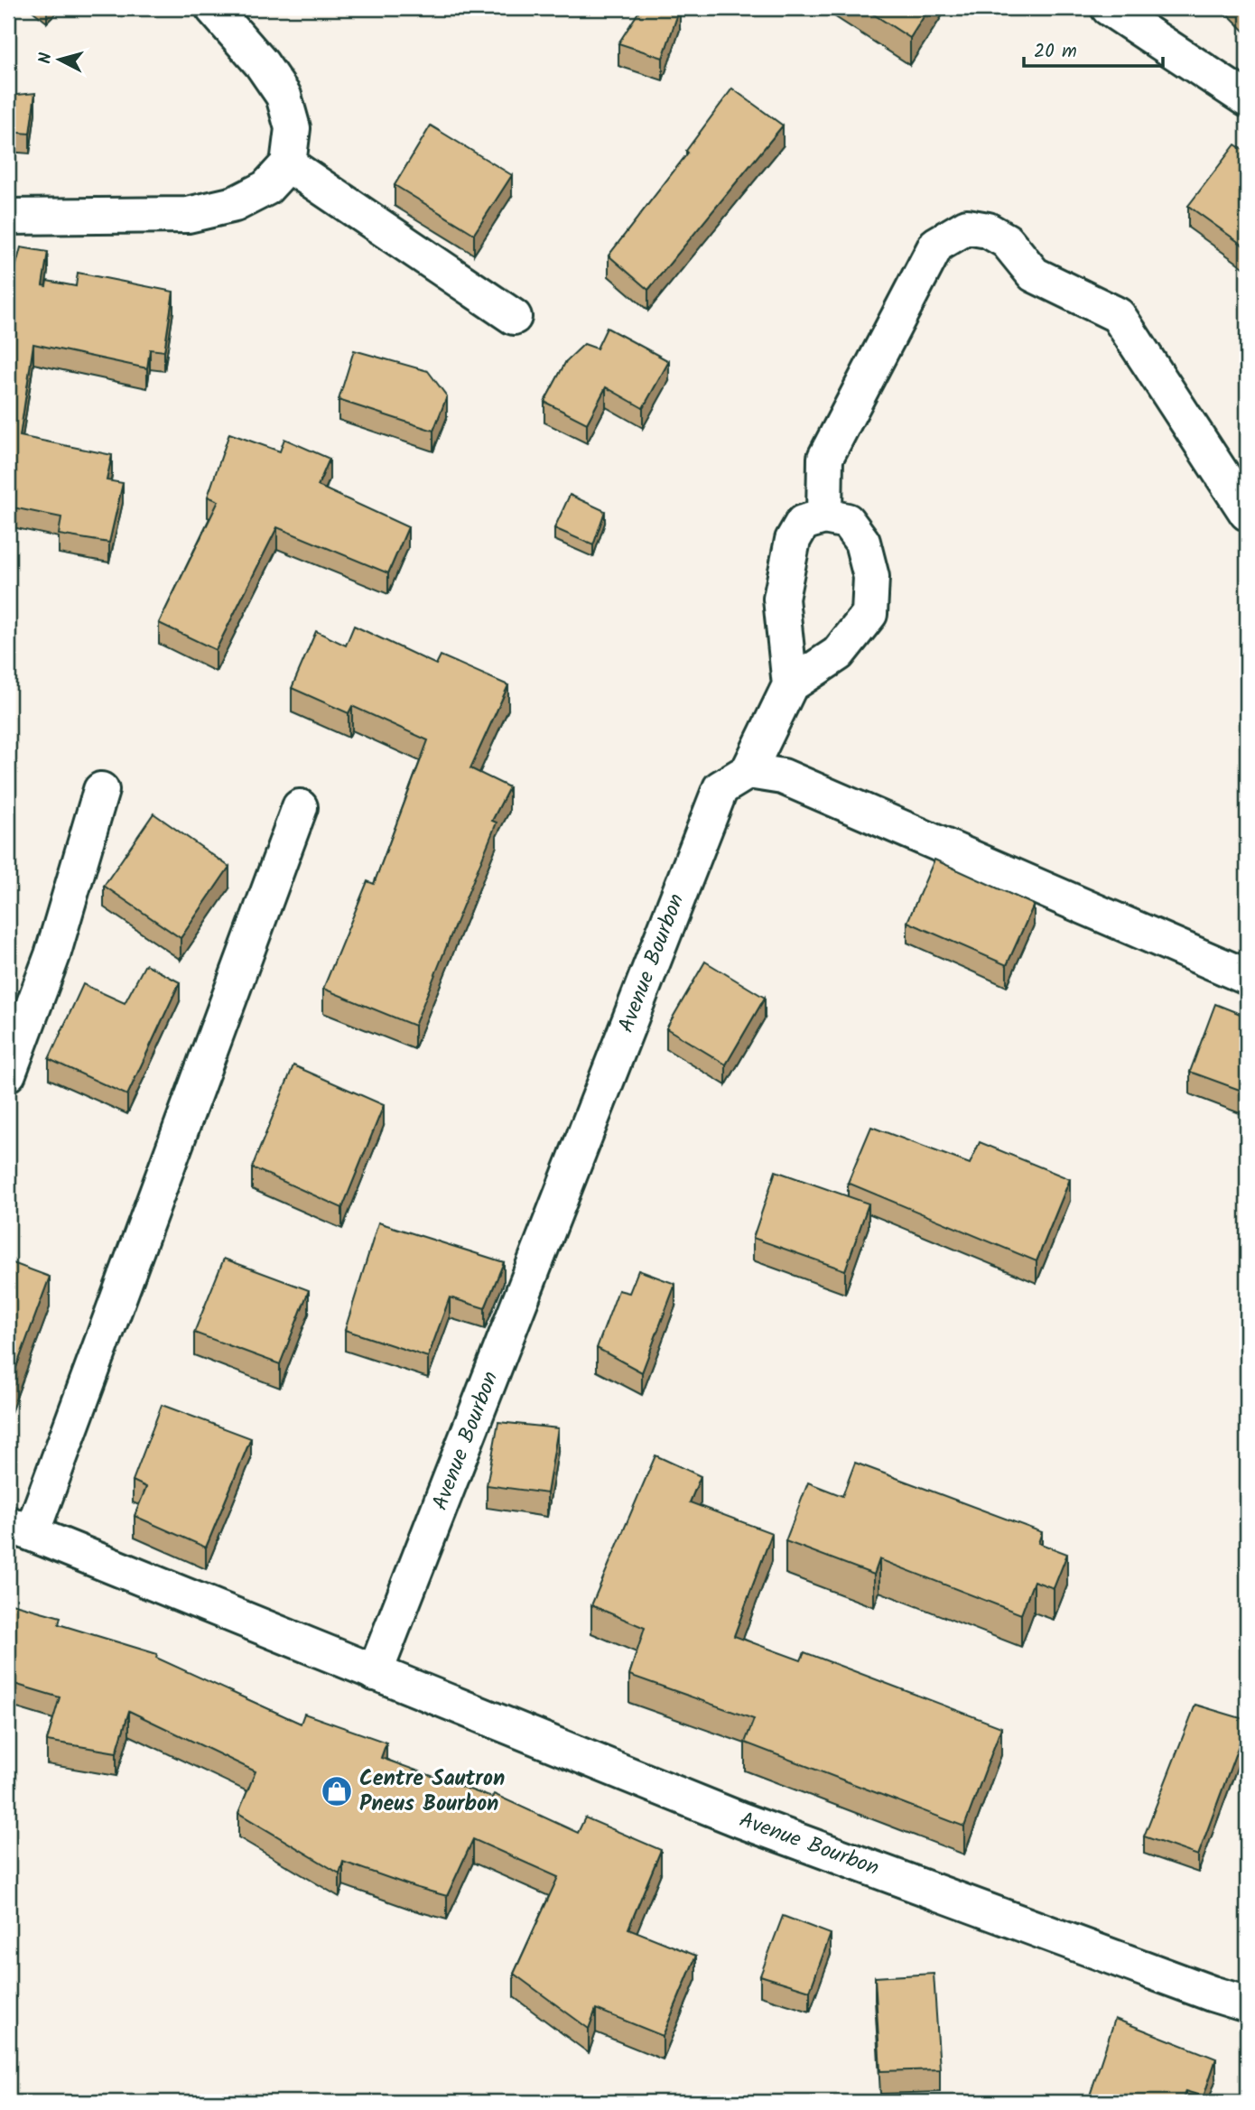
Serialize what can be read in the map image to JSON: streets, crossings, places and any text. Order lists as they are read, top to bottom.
{
  "streets": {
    "street": ["Avenue Bourbon"]
  },
  "places": {
    "shop": ["Centre Sautron Pneus Bourbon"]
  },
  "scale_bar": "20 m",
  "north": "left"
}
